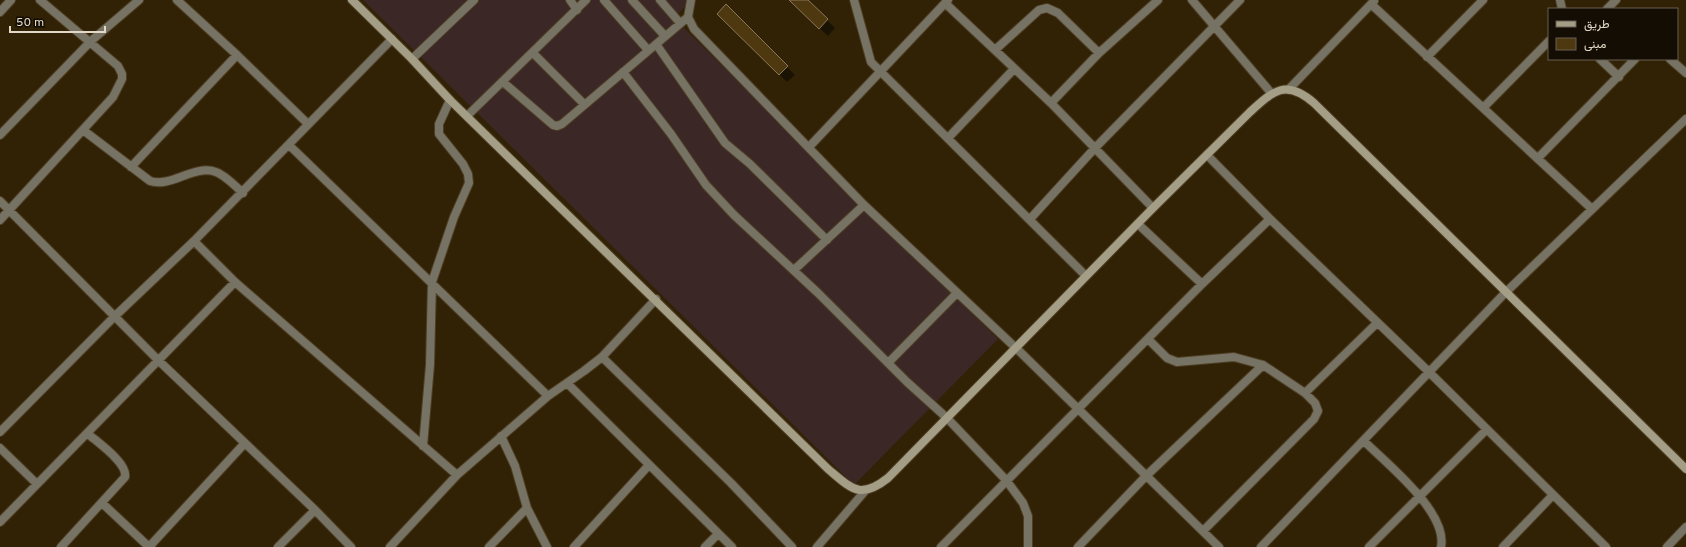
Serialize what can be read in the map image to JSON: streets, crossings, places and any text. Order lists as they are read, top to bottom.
{
  "legend": ["طريق", "مبنى"],
  "scale_bar": "50 m"
}
